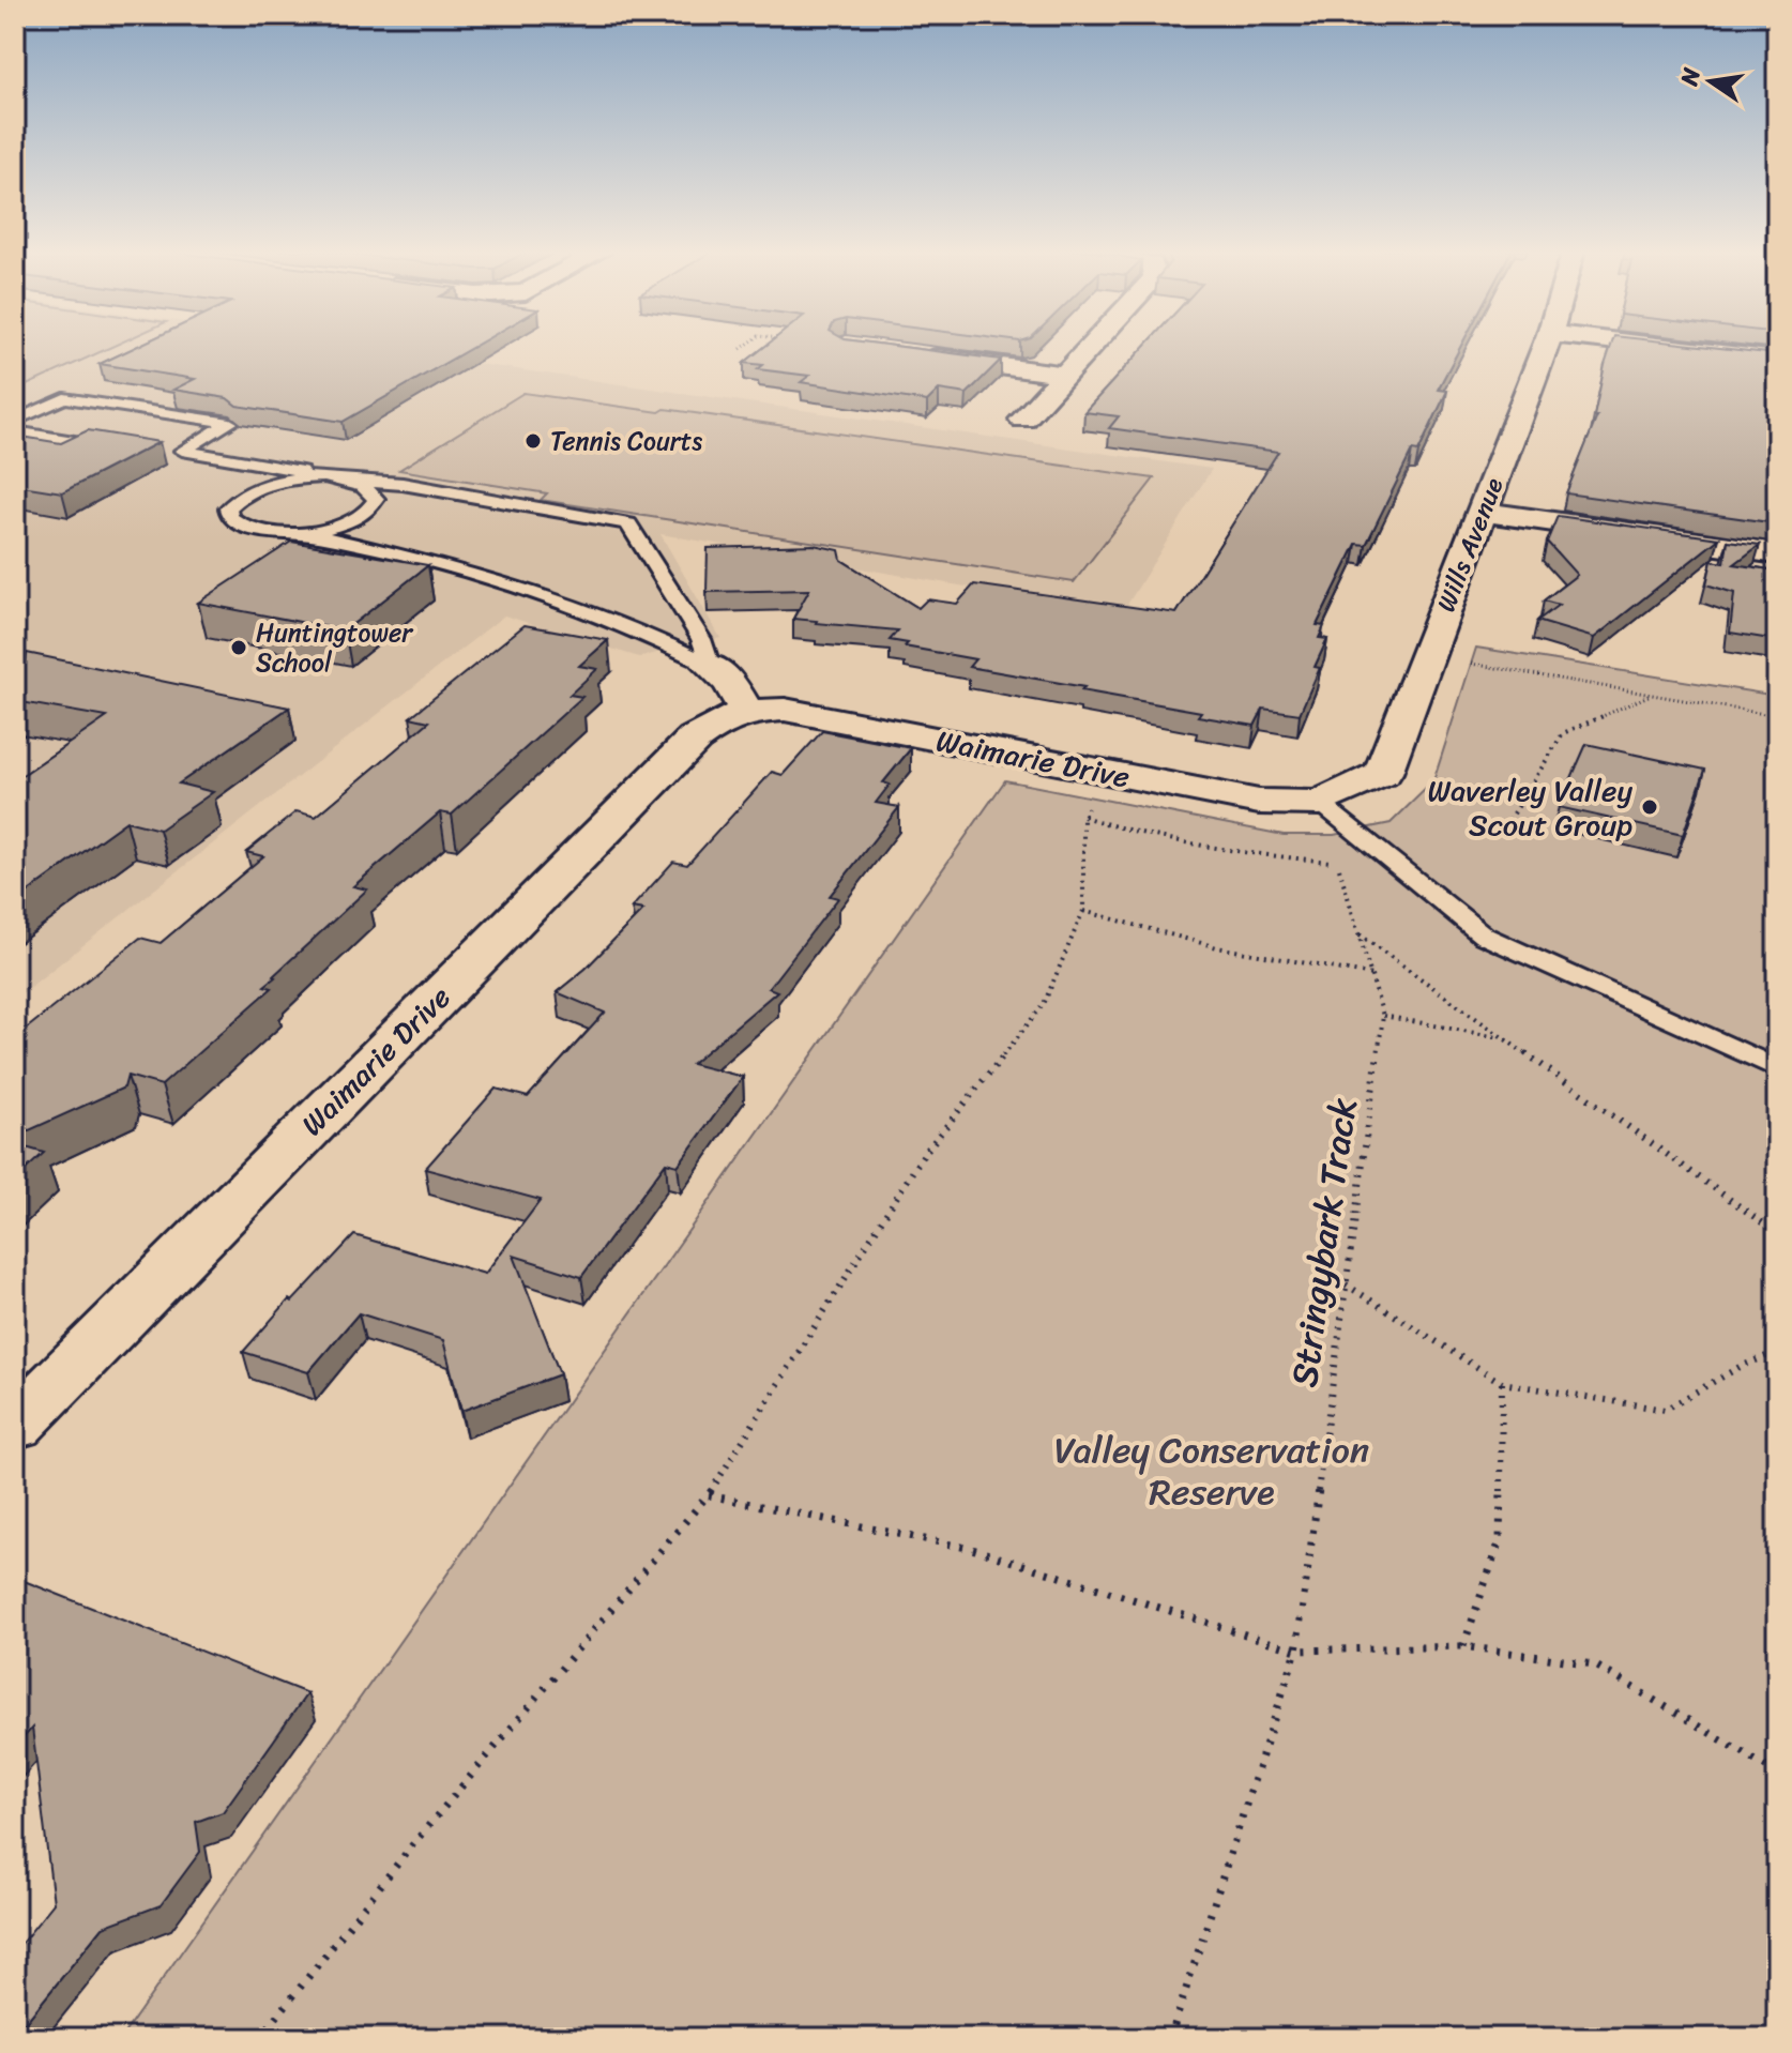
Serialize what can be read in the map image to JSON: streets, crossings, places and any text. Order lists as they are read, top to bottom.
{
  "streets": {
    "street": ["Wills Avenue", "Waimarie Drive"],
    "path": ["Stringybark Track"]
  },
  "crossings": [
    ["Wills Avenue", "Waimarie Drive"],
    ["Wills Avenue", "Stringybark Track"],
    ["Waimarie Drive", "Stringybark Track"]
  ],
  "parks": ["Valley Conservation Reserve"],
  "places": ["Tennis Courts", "Huntingtower School", "Waverley Valley Scout Group"],
  "north": "left"
}
